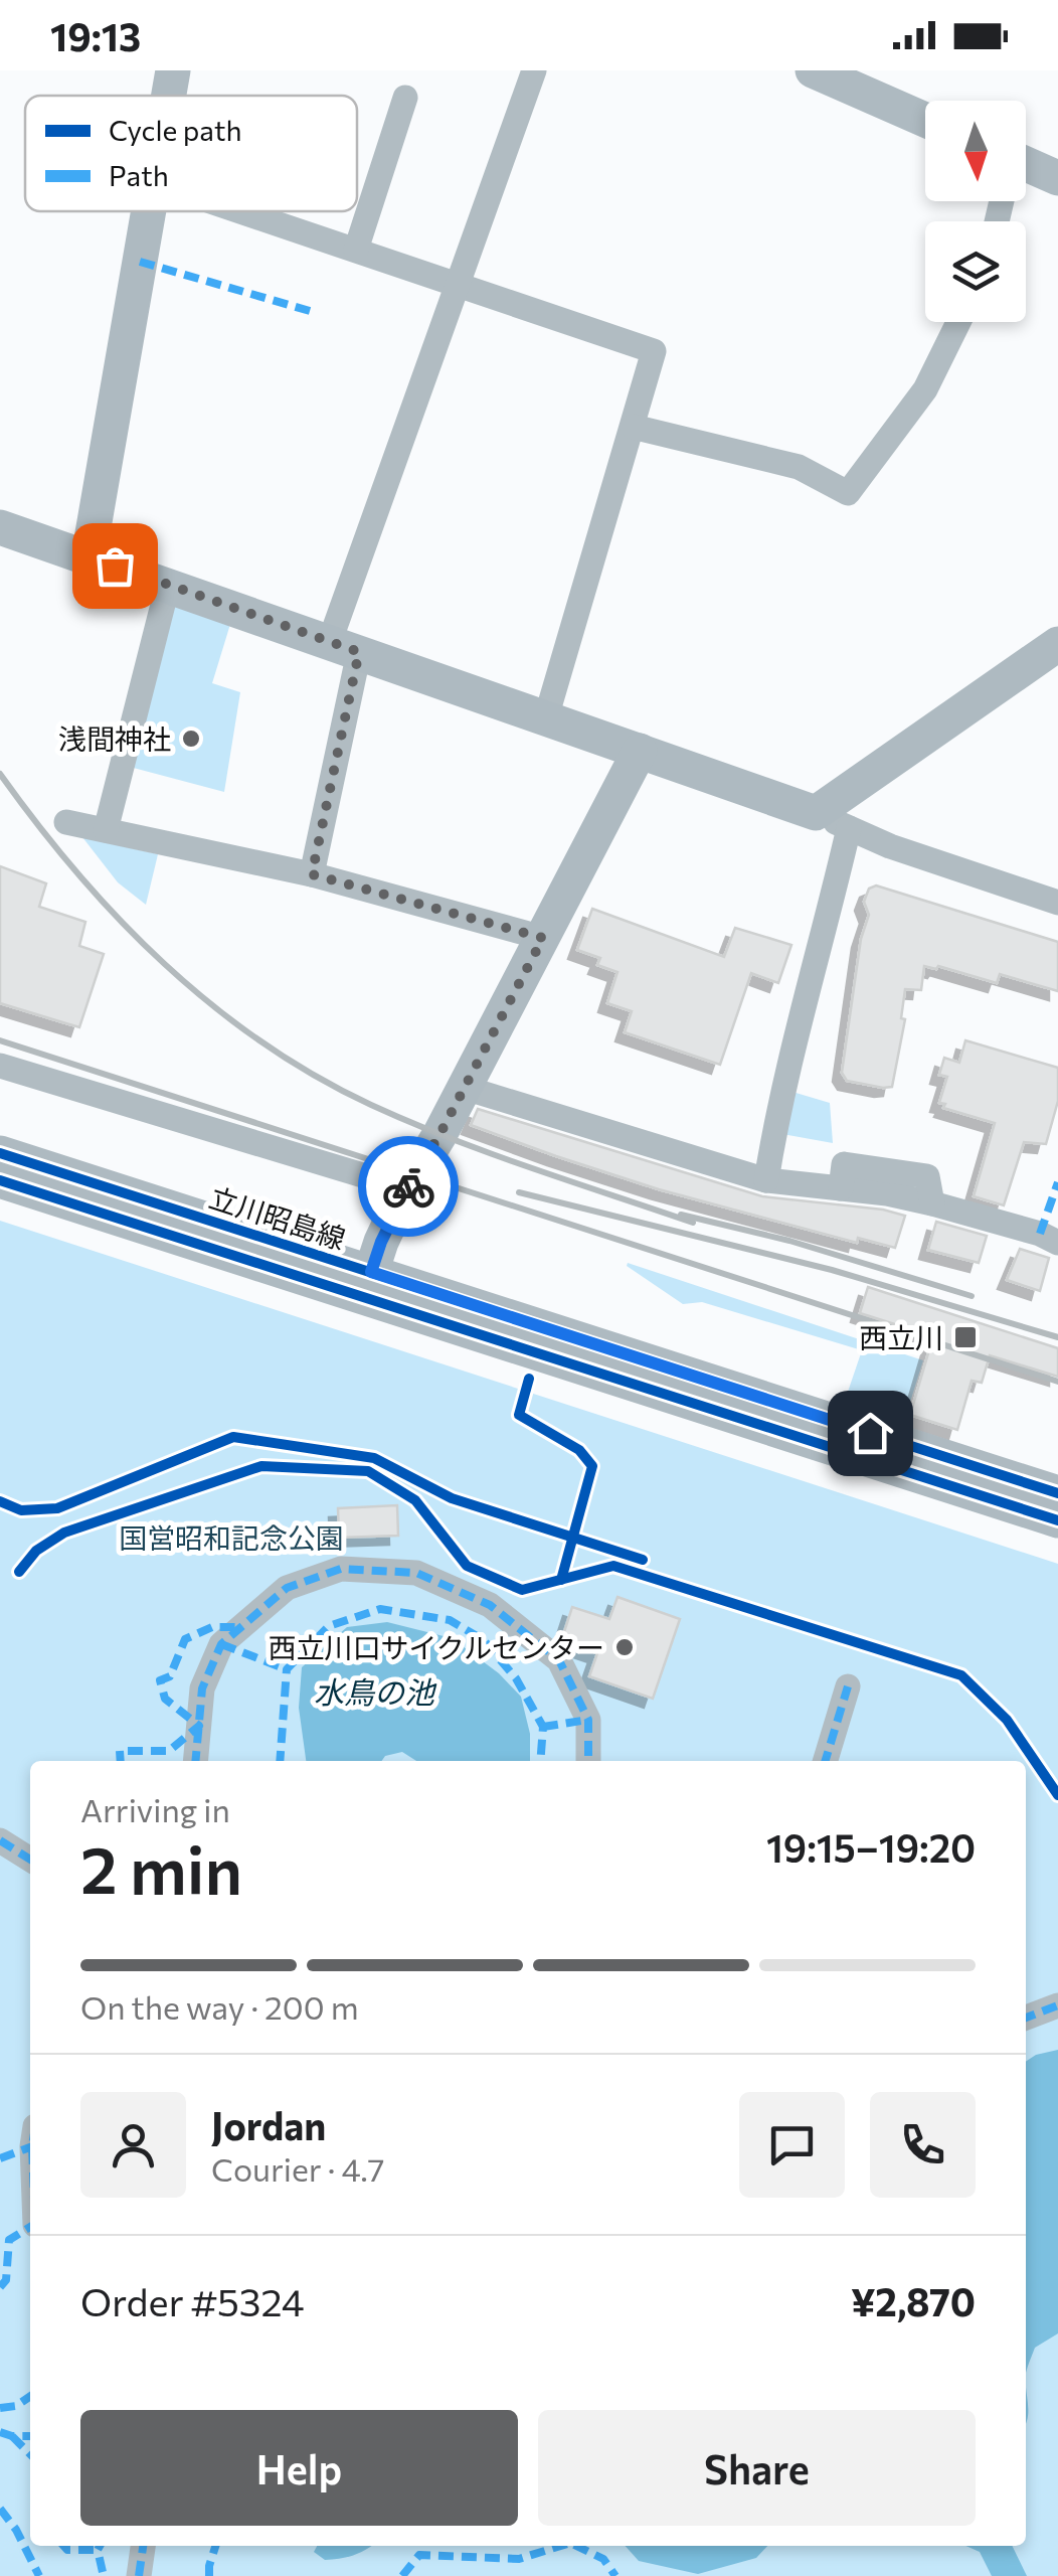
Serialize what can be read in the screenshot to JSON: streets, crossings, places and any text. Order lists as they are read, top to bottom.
{
  "streets": {
    "main road": ["立川昭島線"]
  },
  "water": ["水鳥の池"],
  "parks": ["国営昭和記念公園"],
  "places": {
    "other": ["浅間神社", "西立川口サイクルセンター"],
    "transit": ["西立川"]
  },
  "legend": ["Cycle path", "Path"],
  "north": "bottom",
  "page": {
    "status": "19:13",
    "heading": ["2 min", "Arriving in", "19:15–19:20"],
    "panel": [
      "Jordan",
      "Courier · 4.7",
      "Order #5324",
      "¥2,870"
    ],
    "bar": "On the way · 200 m",
    "buttons": ["Help", "Share"]
  }
}
